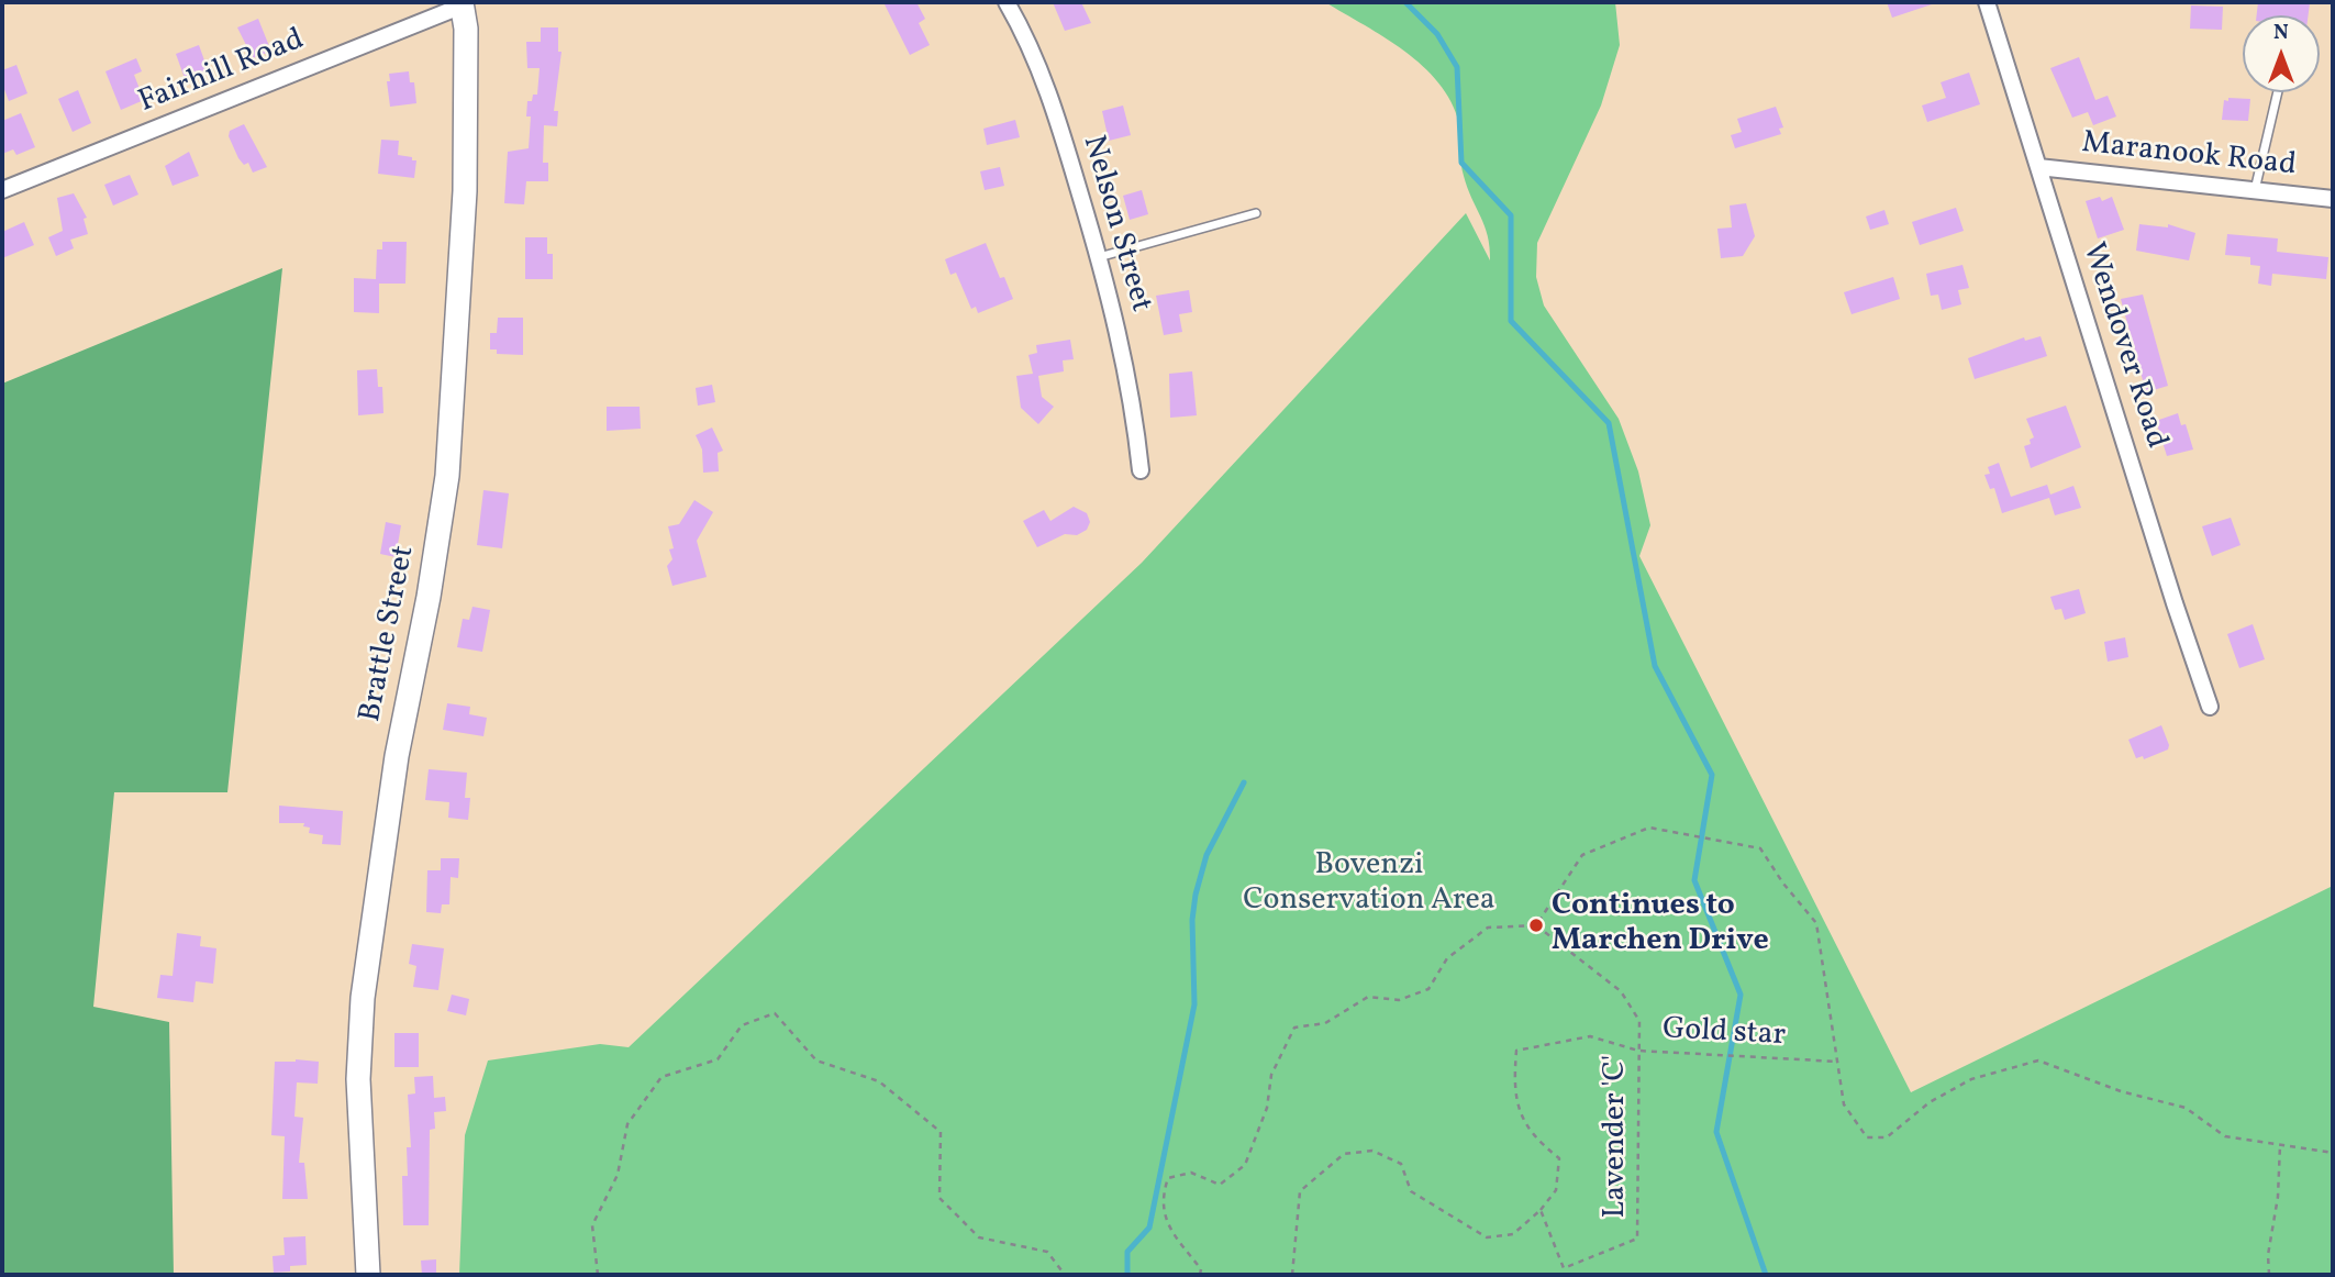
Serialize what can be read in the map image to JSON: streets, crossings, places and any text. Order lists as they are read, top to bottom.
{
  "streets": {
    "street": [
      "Fairhill Road",
      "Maranook Road",
      "Nelson Street",
      "Wendover Road",
      "Brattle Street"
    ],
    "path": ["Gold star", "Lavender 'C'"]
  },
  "crossings": [
    ["Fairhill Road", "Brattle Street"],
    ["Maranook Road", "Wendover Road"],
    ["Gold star", "Lavender 'C'"]
  ],
  "parks": ["Bovenzi Conservation Area"],
  "places": ["Continues to Marchen Drive"],
  "north": "top"
}
